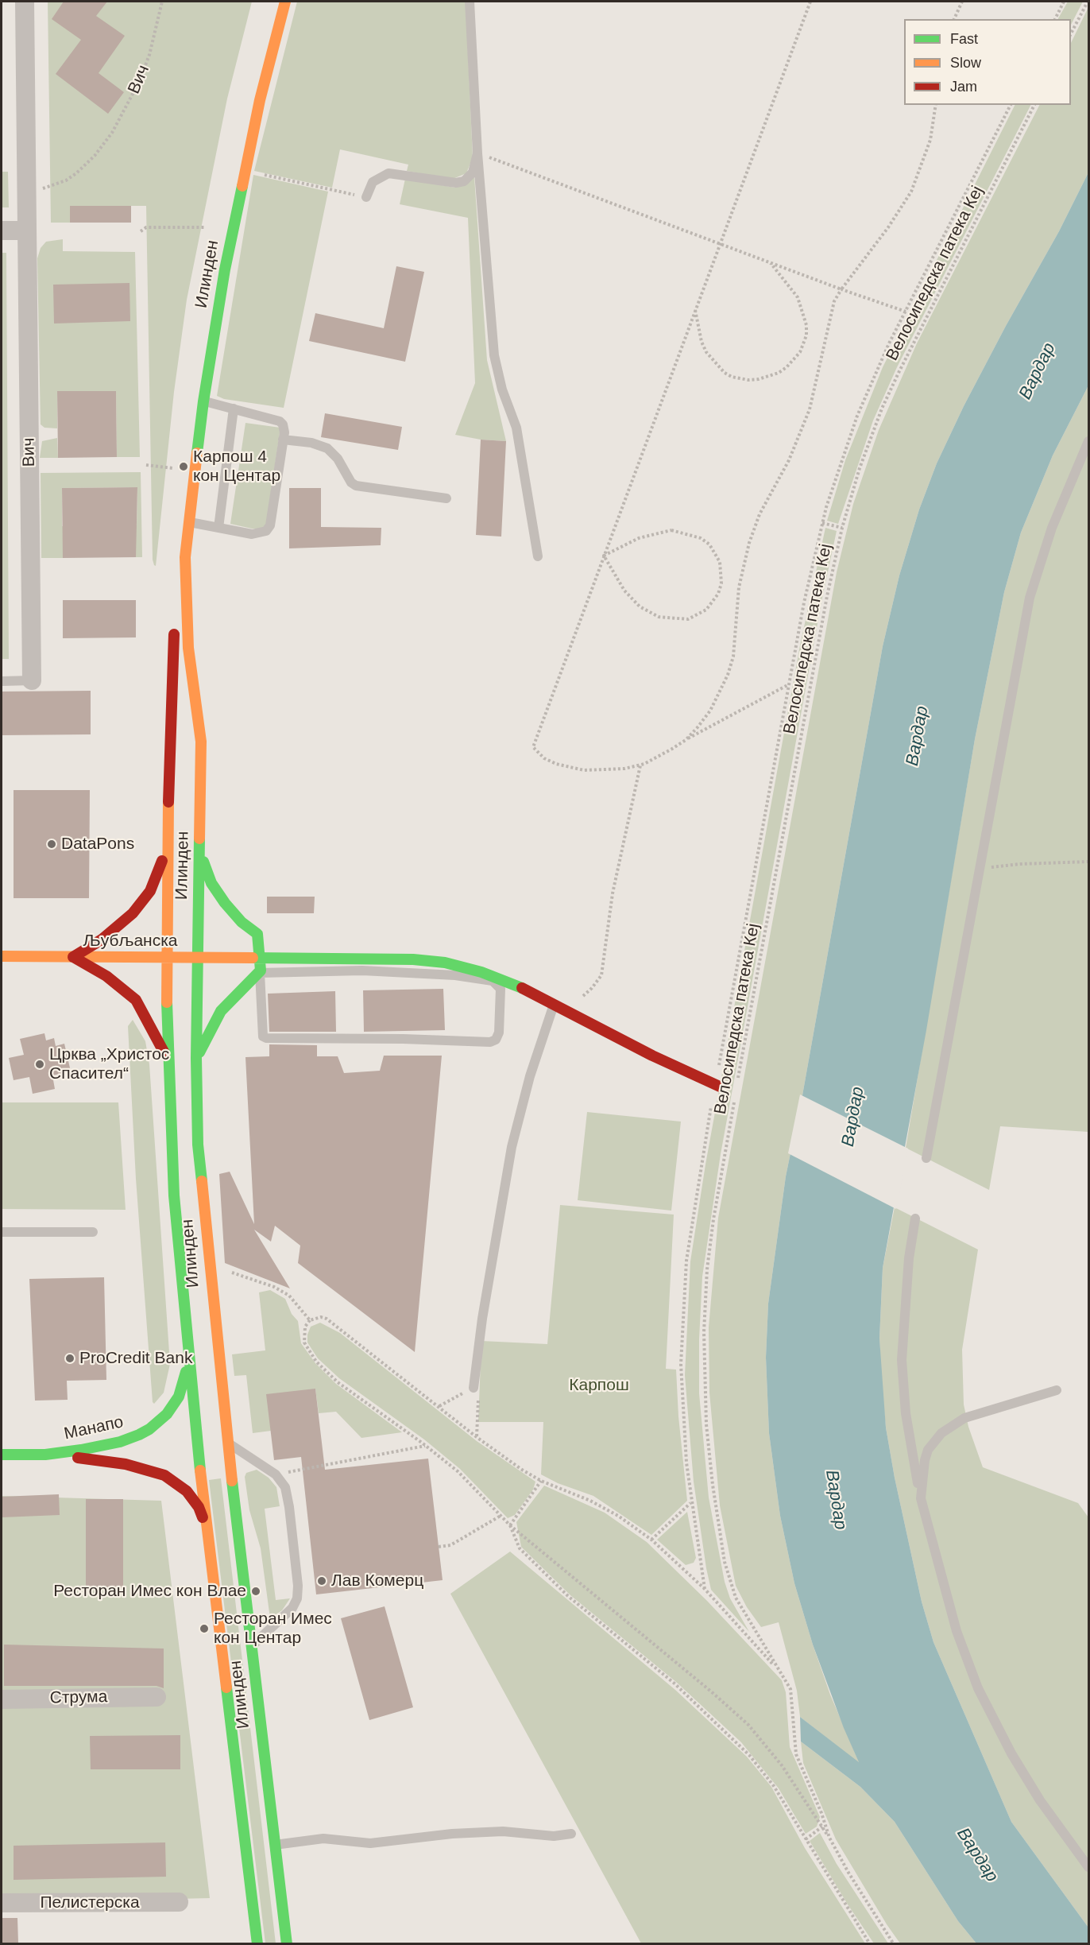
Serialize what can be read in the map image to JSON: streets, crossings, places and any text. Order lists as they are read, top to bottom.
{
  "streets": {
    "street": [
      "Вич",
      "Илинден",
      "Љубљанска",
      "Манапо",
      "Струма",
      "Пелистерска"
    ],
    "path": ["Велосипедска патека Кеј"]
  },
  "crossings": [
    ["Илинден", "Љубљанска"],
    ["Илинден", "Манапо"]
  ],
  "water": ["Вардар"],
  "parks": ["Карпош"],
  "places": [
    "Карпош 4 кон Центар",
    "DataPons",
    "Црква „Христос Спасител“",
    "ProCredit Bank",
    "Лав Комерц",
    "Ресторан Имес кон Влае",
    "Ресторан Имес кон Центар"
  ],
  "legend": ["Fast", "Slow", "Jam"]
}
